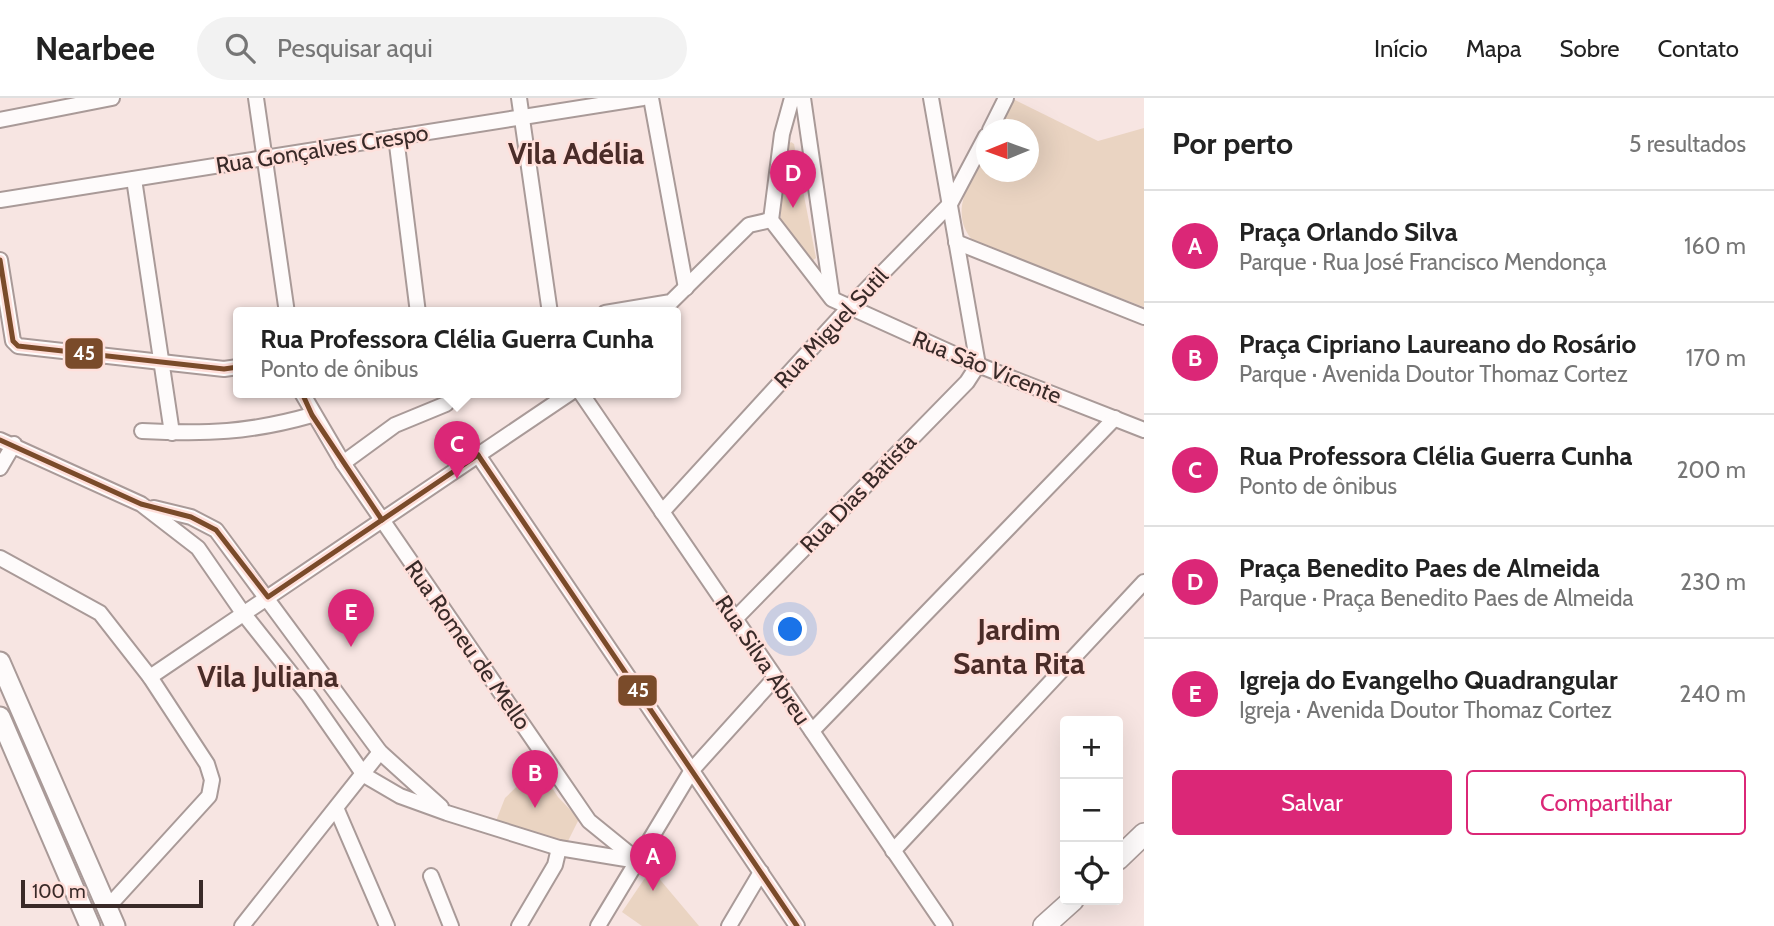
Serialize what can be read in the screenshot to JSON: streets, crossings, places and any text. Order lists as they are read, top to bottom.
{
  "streets": {
    "street": [
      "Rua Gonçalves Crespo",
      "Rua Miguel Sutil",
      "Rua São Vicente",
      "Rua Dias Batista",
      "Rua Romeu de Mello",
      "Rua Silva Abreu"
    ]
  },
  "crossings": [
    ["Rua Miguel Sutil", "Rua São Vicente"],
    ["Rua Miguel Sutil", "Rua Silva Abreu"],
    ["Rua São Vicente", "Rua Dias Batista"],
    ["Rua Dias Batista", "Rua Silva Abreu"]
  ],
  "districts": ["Vila Adélia", "Jardim Santa Rita", "Vila Juliana"],
  "lines": ["transit line 45"],
  "scale_bar": "100 m",
  "north": "left",
  "page": {
    "header": "Nearbee",
    "search": "Pesquisar aqui",
    "nav": [
      "Início",
      "Mapa",
      "Sobre",
      "Contato"
    ],
    "heading": ["Por perto", "5 resultados"],
    "pins": [
      "D",
      "C",
      "E",
      "B",
      "A"
    ],
    "list": [
      {
        "mark": "A",
        "name": "Praça Orlando Silva",
        "note": "Parque · Rua José Francisco Mendonça",
        "value": "160 m"
      },
      {
        "mark": "B",
        "name": "Praça Cipriano Laureano do Rosário",
        "note": "Parque · Avenida Doutor Thomaz Cortez",
        "value": "170 m"
      },
      {
        "mark": "C",
        "name": "Rua Professora Clélia Guerra Cunha",
        "note": "Ponto de ônibus",
        "value": "200 m"
      },
      {
        "mark": "D",
        "name": "Praça Benedito Paes de Almeida",
        "note": "Parque · Praça Benedito Paes de Almeida",
        "value": "230 m"
      },
      {
        "mark": "E",
        "name": "Igreja do Evangelho Quadrangular",
        "note": "Igreja · Avenida Doutor Thomaz Cortez",
        "value": "240 m"
      }
    ],
    "popup": ["Rua Professora Clélia Guerra Cunha", "Ponto de ônibus"],
    "map_buttons": ["+", "−"],
    "buttons": ["Salvar", "Compartilhar"],
    "scale": "100 m"
  }
}
